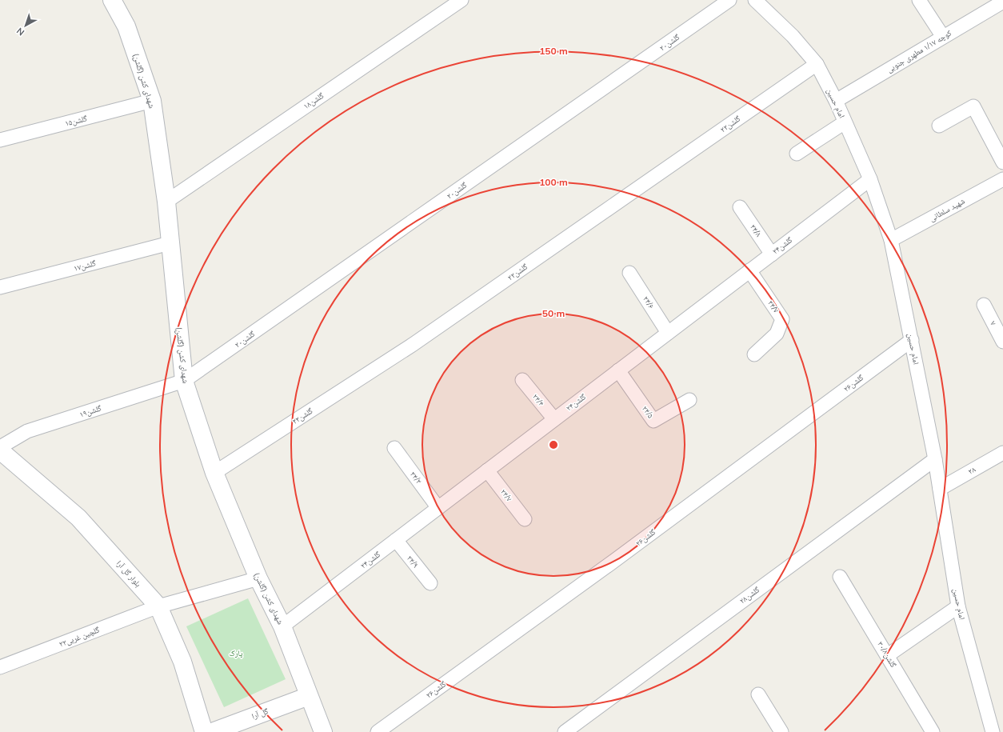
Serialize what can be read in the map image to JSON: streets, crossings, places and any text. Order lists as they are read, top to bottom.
{
  "streets": {
    "street": [
      "گلشن۲۰",
      "کوچه ۱/۱۷ مطهری جنوبی",
      "شهدای کشن (گلشن)",
      "گلشن۱۸",
      "امام حسین",
      "گلشن۱۵",
      "گلشن۲۲",
      "شهید سلطانی",
      "۲۴/۸",
      "گلشن۲۴",
      "گلشن۱۷",
      "۲۴/۶",
      "۲۴/۷",
      "۷",
      "گلشن۲۶",
      "۲۴/۴",
      "گلشن۱۹",
      "۲۴/۵",
      "۲۸",
      "۲۴/۲",
      "۲۴/۹",
      "بلوار گل آرا",
      "گلشن۲۸",
      "گلچین غربی۲۲",
      "گلشن۳۰/۸",
      "گل آرا"
    ]
  },
  "crossings": [
    ["گلشن۲۰", "شهدای کشن (گلشن)"],
    ["گلشن۲۰", "گلشن۱۹"],
    ["کوچه ۱/۱۷ مطهری جنوبی", "امام حسین"],
    ["شهدای کشن (گلشن)", "گلشن۱۸"],
    ["شهدای کشن (گلشن)", "گلشن۱۵"],
    ["شهدای کشن (گلشن)", "گلشن۲۲"],
    ["شهدای کشن (گلشن)", "گلشن۲۴"],
    ["شهدای کشن (گلشن)", "گلشن۱۷"],
    ["شهدای کشن (گلشن)", "گلشن۱۹"],
    ["شهدای کشن (گلشن)", "گلچین غربی۲۲"],
    ["شهدای کشن (گلشن)", "گل آرا"],
    ["امام حسین", "گلشن۲۲"],
    ["امام حسین", "شهید سلطانی"],
    ["امام حسین", "گلشن۲۴"],
    ["امام حسین", "گلشن۲۶"],
    ["امام حسین", "۲۸"],
    ["امام حسین", "گلشن۲۸"],
    ["۲۴/۸", "گلشن۲۴"],
    ["گلشن۲۴", "۲۴/۶"],
    ["گلشن۲۴", "۲۴/۷"],
    ["گلشن۲۴", "۲۴/۴"],
    ["گلشن۲۴", "۲۴/۵"],
    ["گلشن۲۴", "۲۴/۲"],
    ["گلشن۲۴", "۲۴/۹"],
    ["بلوار گل آرا", "گلچین غربی۲۲"]
  ],
  "parks": ["پارک"],
  "north": "bottom left",
  "rings": ["150 m", "100 m", "50 m"]
}
